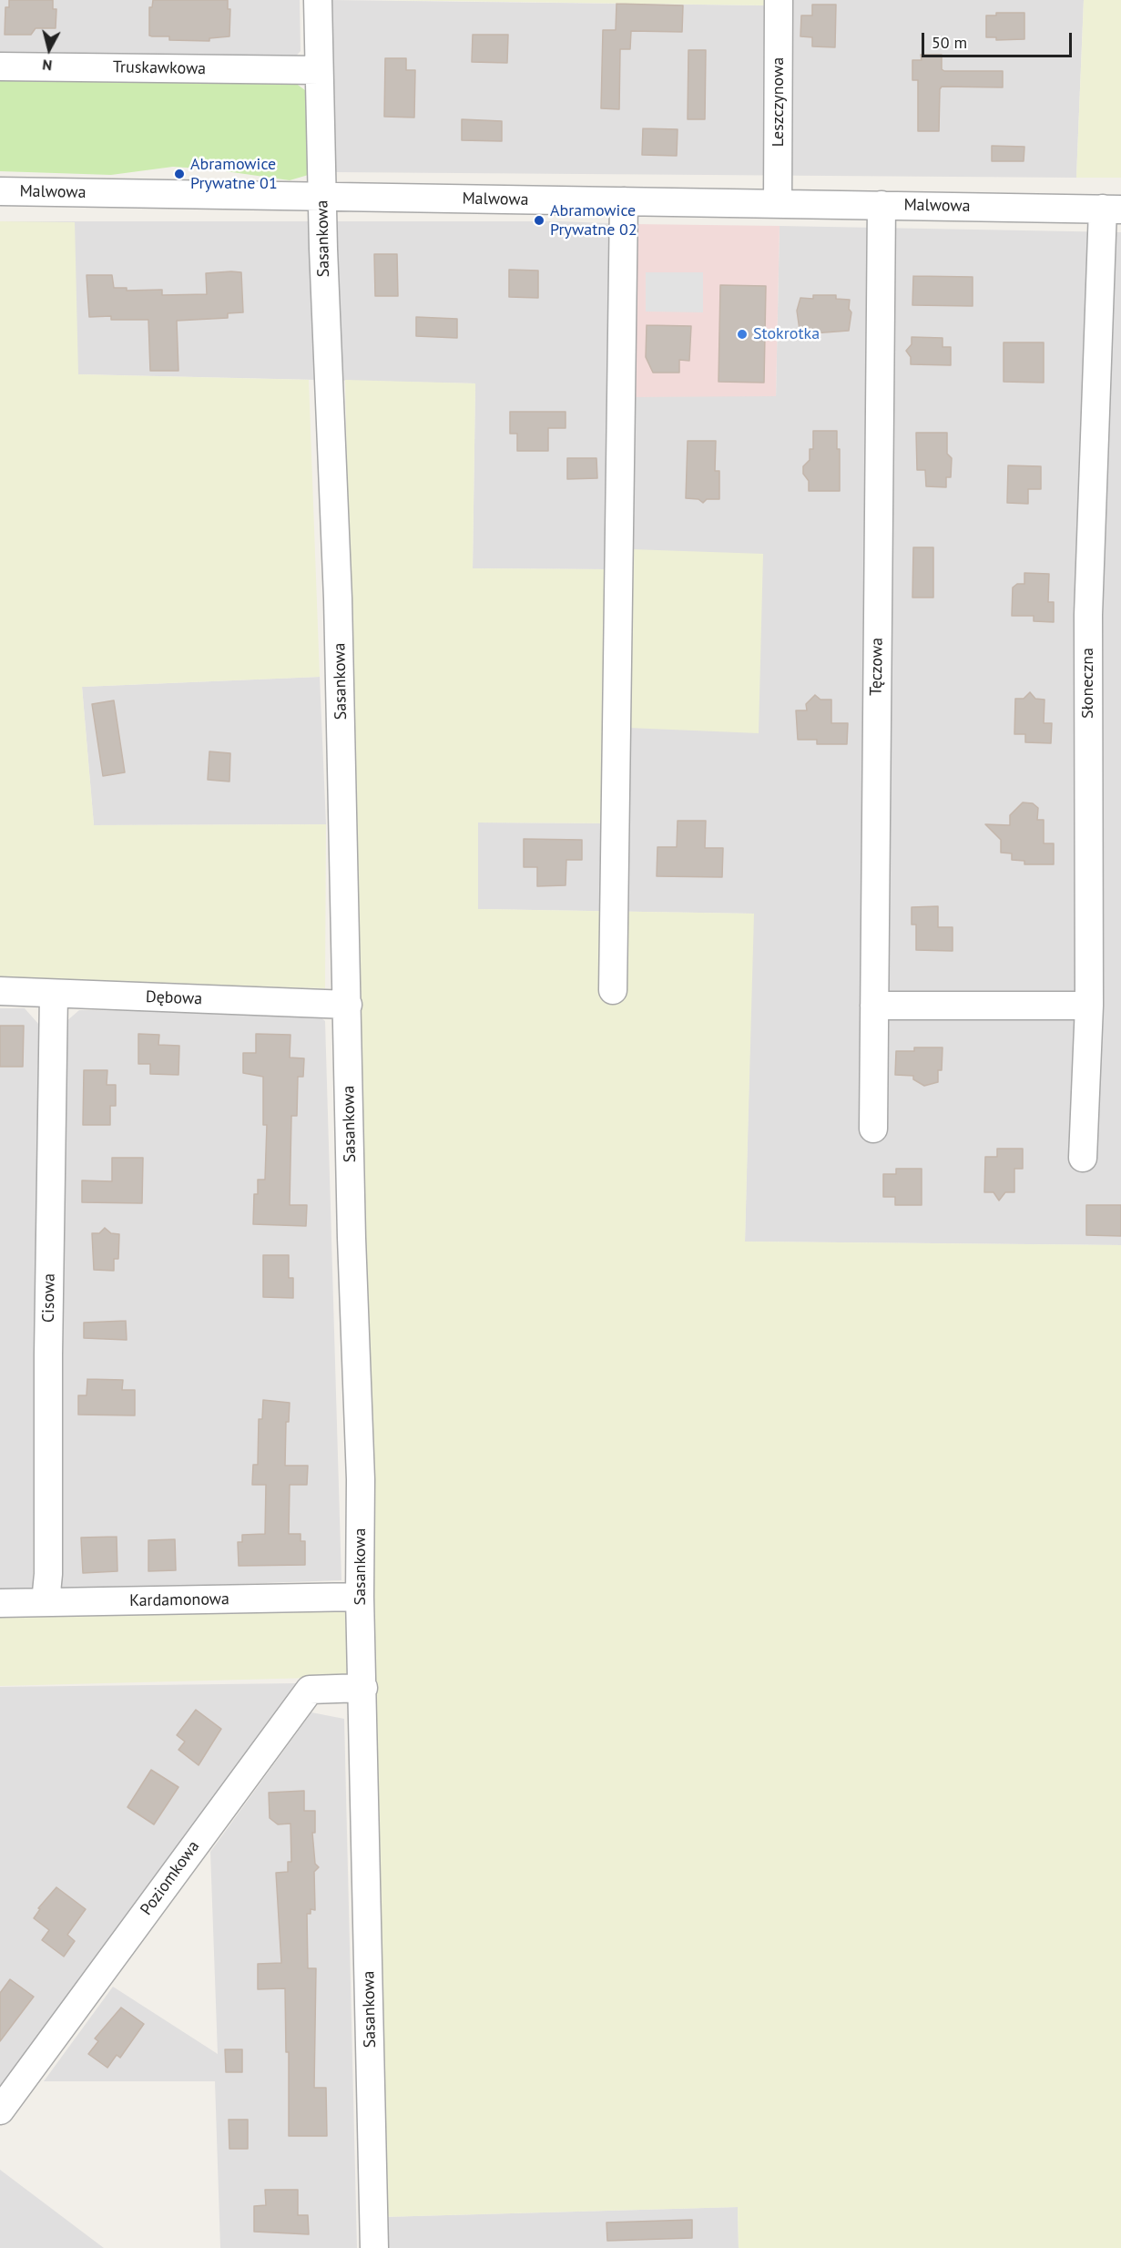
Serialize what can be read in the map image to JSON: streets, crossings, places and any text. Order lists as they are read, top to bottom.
{
  "streets": {
    "street": [
      "Truskawkowa",
      "Leszczynowa",
      "Malwowa",
      "Sasankowa",
      "Tęczowa",
      "Słoneczna",
      "Dębowa",
      "Cisowa",
      "Kardamonowa",
      "Poziomkowa"
    ]
  },
  "crossings": [
    ["Truskawkowa", "Sasankowa"],
    ["Leszczynowa", "Malwowa"],
    ["Malwowa", "Sasankowa"],
    ["Malwowa", "Tęczowa"],
    ["Malwowa", "Słoneczna"],
    ["Sasankowa", "Dębowa"],
    ["Sasankowa", "Kardamonowa"],
    ["Sasankowa", "Poziomkowa"],
    ["Dębowa", "Cisowa"],
    ["Cisowa", "Kardamonowa"]
  ],
  "places": ["Abramowice Prywatne 01", "Abramowice Prywatne 02", "Stokrotka"],
  "scale_bar": "50 m",
  "north": "bottom"
}
